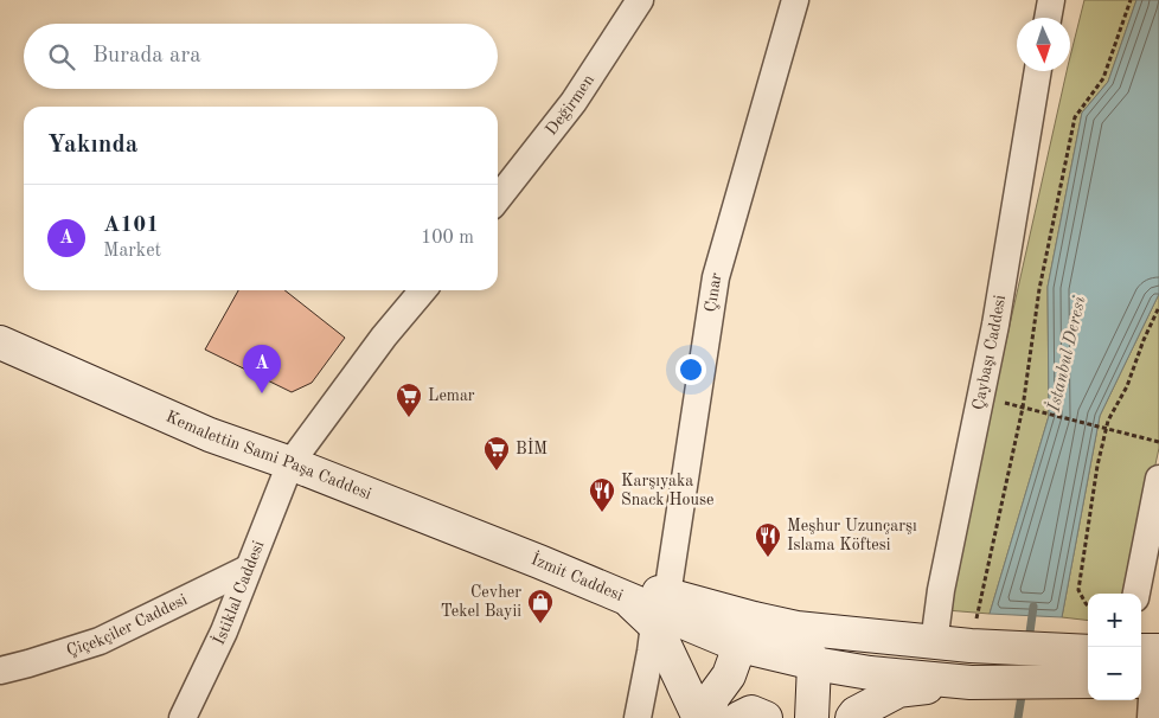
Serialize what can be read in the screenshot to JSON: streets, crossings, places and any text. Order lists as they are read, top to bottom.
{
  "streets": {
    "main road": ["Kemalettin Sami Paşa Caddesi", "İzmit Caddesi"],
    "street": [
      "Değirmen",
      "Çınar",
      "Çaybaşı Caddesi",
      "İstiklal Caddesi",
      "Çiçekçiler Caddesi"
    ]
  },
  "crossings": [
    ["Çınar", "İzmit Caddesi"],
    ["Çaybaşı Caddesi", "İzmit Caddesi"],
    ["Kemalettin Sami Paşa Caddesi", "İzmit Caddesi"],
    ["Kemalettin Sami Paşa Caddesi", "İstiklal Caddesi"],
    ["İstiklal Caddesi", "Çiçekçiler Caddesi"]
  ],
  "water": ["İstanbul Deresi"],
  "places": {
    "supermarket": ["Lemar", "BİM"],
    "restaurant": ["Karşıyaka Snack House", "Meşhur Uzunçarşı Islama Köftesi"],
    "shop": ["Cevher Tekel Bayii"]
  },
  "north": "bottom",
  "page": {
    "search": "Burada ara",
    "heading": "Yakında",
    "list": [
      {
        "mark": "A",
        "name": "A101",
        "note": "Market",
        "value": "100 m"
      }
    ],
    "pins": "A",
    "map_buttons": ["+", "−"]
  }
}
